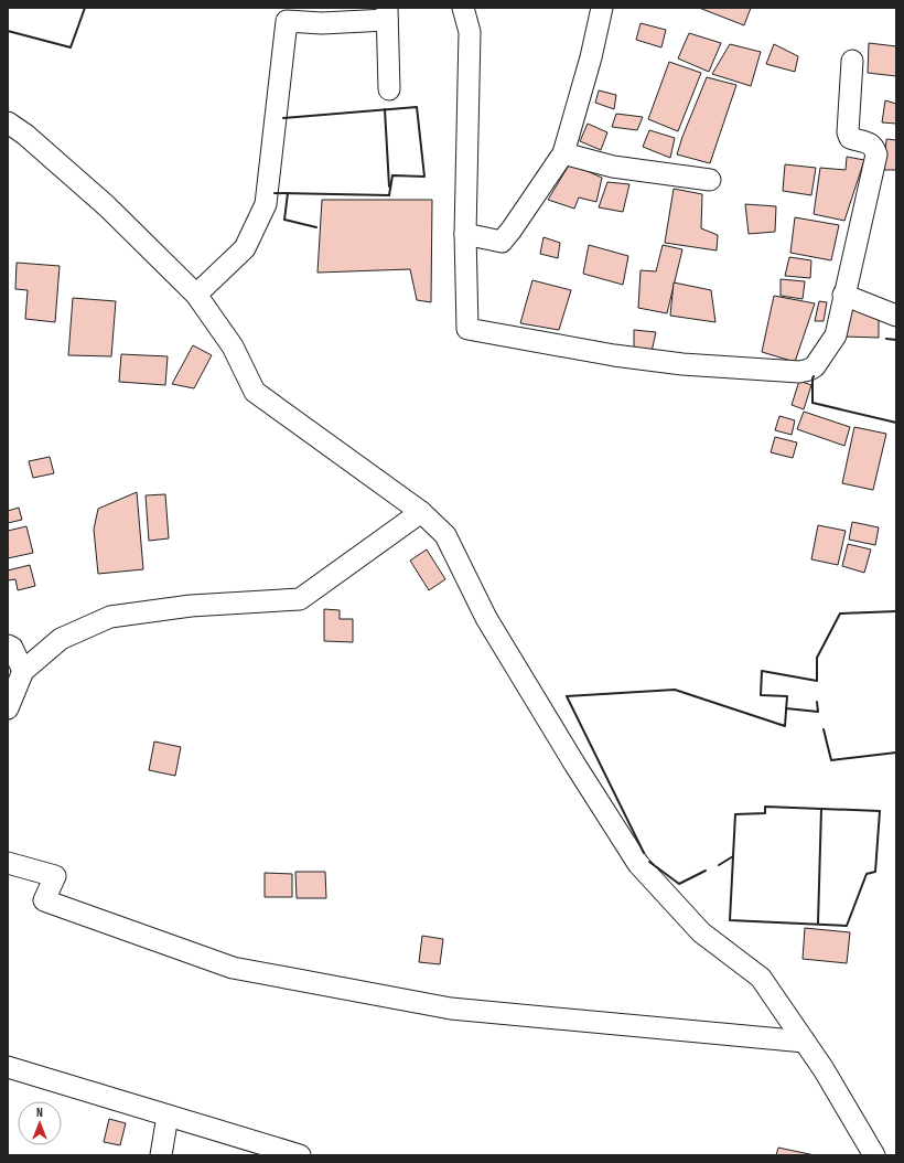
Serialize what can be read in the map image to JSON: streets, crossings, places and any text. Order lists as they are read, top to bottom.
{
  "north": "top"
}
